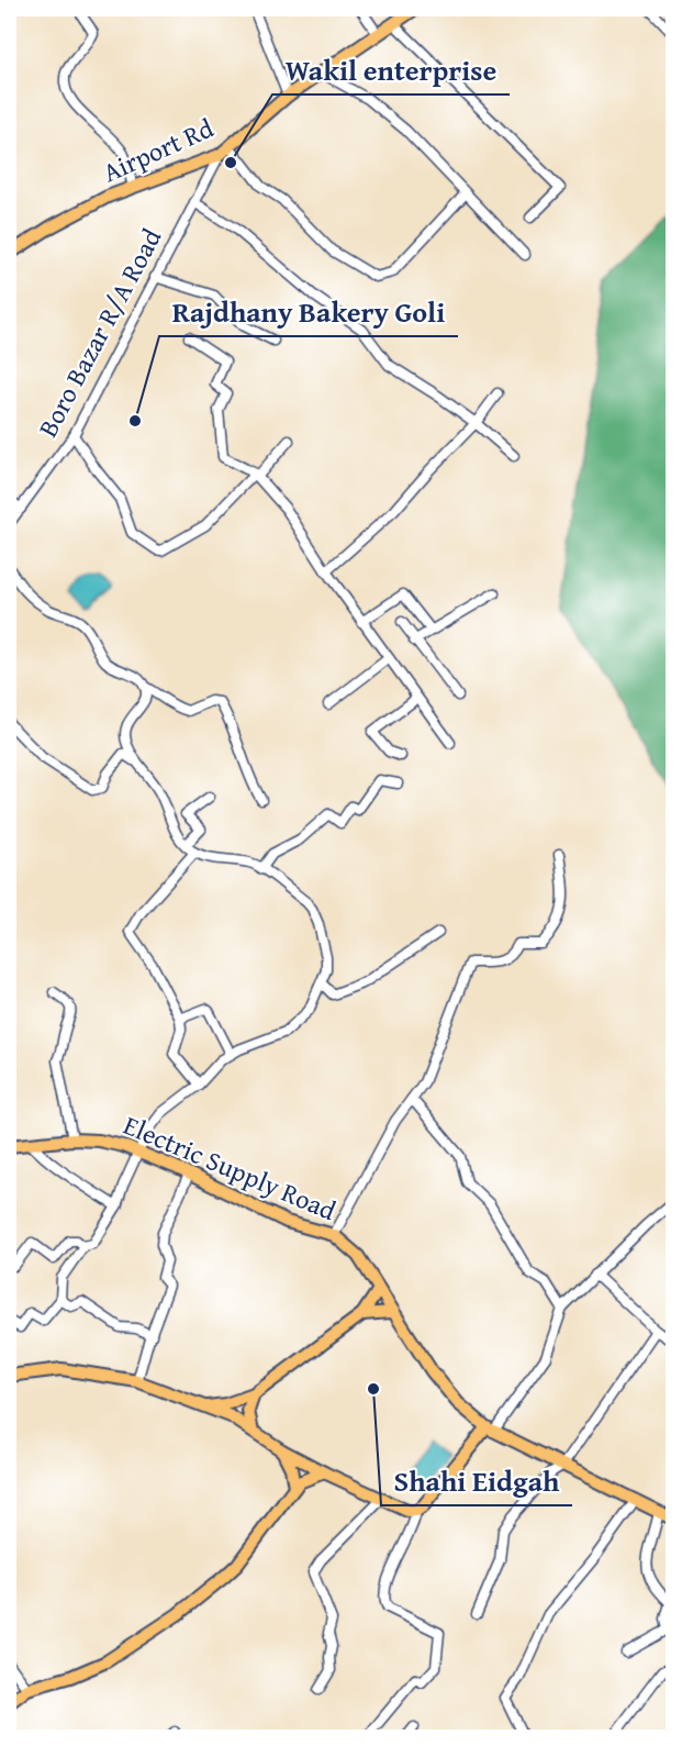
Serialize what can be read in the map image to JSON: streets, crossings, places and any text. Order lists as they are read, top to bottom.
{
  "streets": {
    "main road": ["Airport Rd", "Electric Supply Road"],
    "street": ["Boro Bazar R/A Road"]
  },
  "crossings": [
    ["Airport Rd", "Boro Bazar R/A Road"]
  ],
  "places": ["Wakil enterprise", "Rajdhany Bakery Goli", "Shahi Eidgah"]
}
